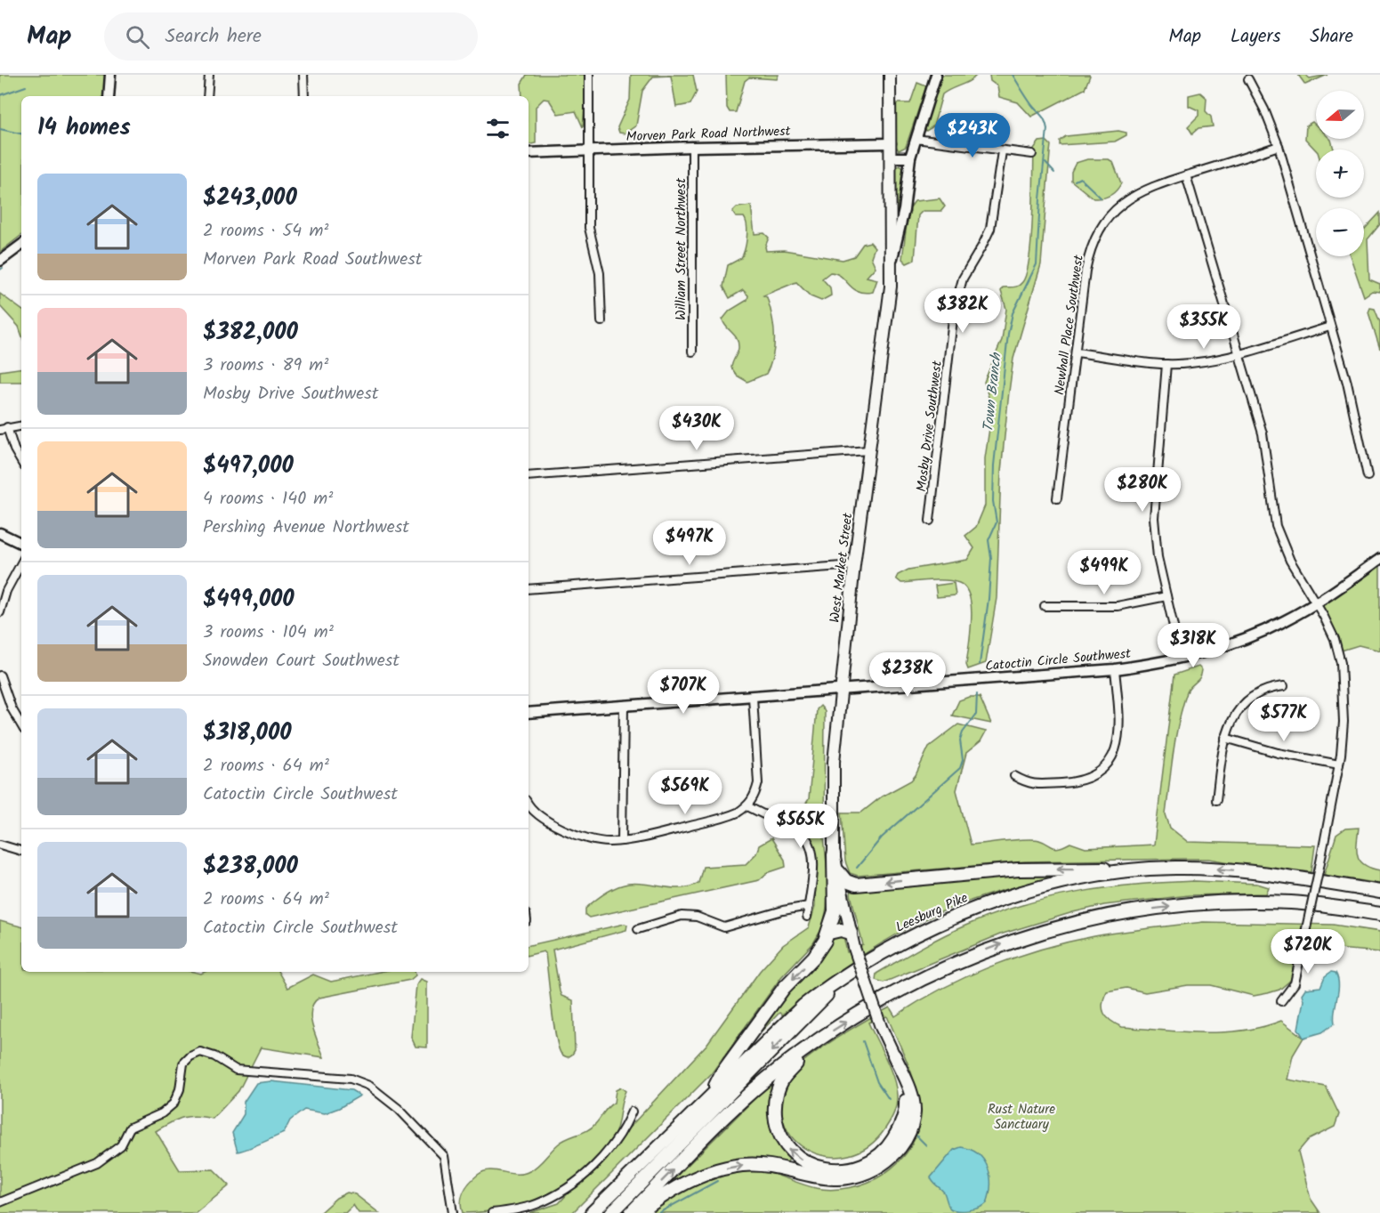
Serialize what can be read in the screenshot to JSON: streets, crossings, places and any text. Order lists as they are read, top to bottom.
{
  "streets": {
    "highway": ["Leesburg Pike"],
    "main road": ["West Market Street"],
    "street": [
      "Morven Park Road Northwest",
      "William Street Northwest",
      "Newhall Place Southwest",
      "Mosby Drive Southwest",
      "Catoctin Circle Southwest"
    ]
  },
  "crossings": [
    ["Morven Park Road Northwest", "William Street Northwest"],
    ["Morven Park Road Northwest", "West Market Street"],
    ["West Market Street", "Catoctin Circle Southwest"]
  ],
  "water": ["Town Branch"],
  "parks": ["Rust Nature Sanctuary"],
  "north": "left",
  "page": {
    "header": "Map",
    "search": "Search here",
    "nav": ["Map", "Layers", "Share"],
    "map_buttons": ["+", "−"],
    "heading": "14 homes",
    "price": [
      "$243K",
      "$382K",
      "$355K",
      "$430K",
      "$280K",
      "$497K",
      "$499K",
      "$318K",
      "$238K",
      "$707K",
      "$577K",
      "$569K",
      "$565K",
      "$720K"
    ],
    "list": [
      {
        "name": "$243,000",
        "note": "2 rooms · 54 m² · Morven Park Road Southwest"
      },
      {
        "name": "$382,000",
        "note": "3 rooms · 89 m² · Mosby Drive Southwest"
      },
      {
        "name": "$497,000",
        "note": "4 rooms · 140 m² · Pershing Avenue Northwest"
      },
      {
        "name": "$499,000",
        "note": "3 rooms · 104 m² · Snowden Court Southwest"
      },
      {
        "name": "$318,000",
        "note": "2 rooms · 64 m² · Catoctin Circle Southwest"
      },
      {
        "name": "$238,000",
        "note": "2 rooms · 64 m² · Catoctin Circle Southwest"
      }
    ]
  }
}
